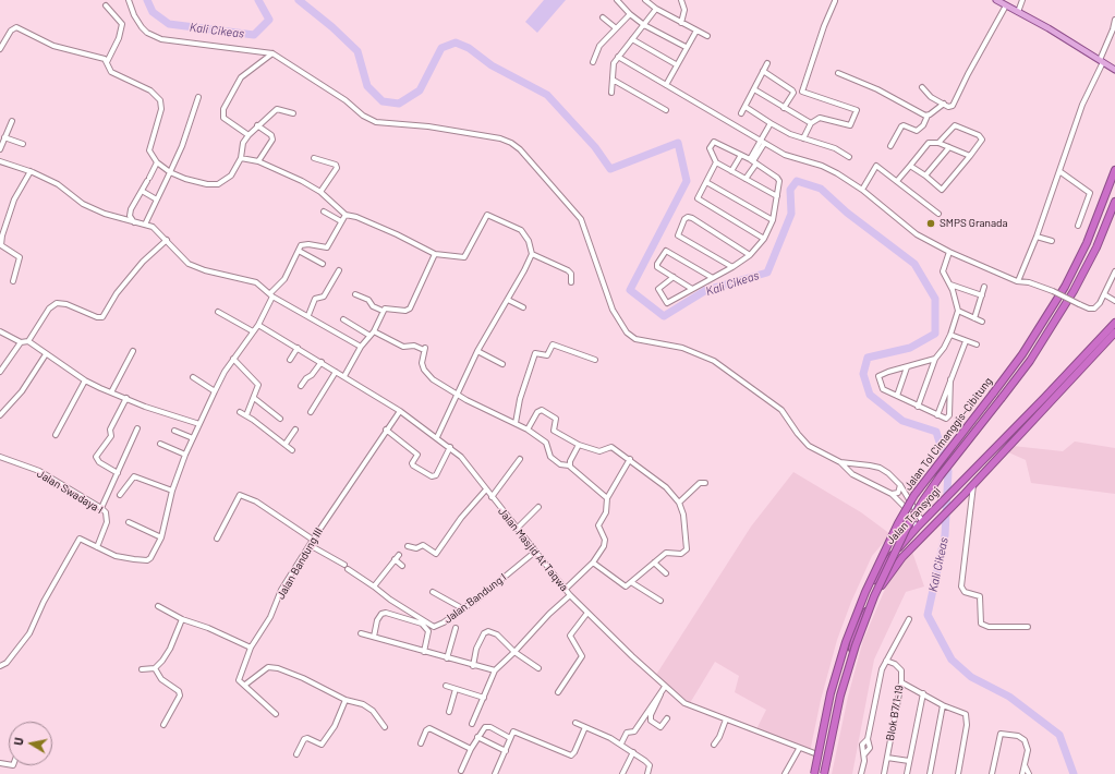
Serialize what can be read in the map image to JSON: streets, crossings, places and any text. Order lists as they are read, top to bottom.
{
  "streets": {
    "highway": ["Jalan Tol Cimanggis–Cibitung", "Jalan Transyogi"],
    "street": [
      "Jalan Swadaya I",
      "Jalan Masjid At Taqwa",
      "Jalan Bandung III",
      "Jalan Bandung I",
      "Blok B7/1-19"
    ]
  },
  "crossings": [
    ["Jalan Tol Cimanggis–Cibitung", "Jalan Transyogi"],
    ["Jalan Transyogi", "Jalan Masjid At Taqwa"],
    ["Jalan Masjid At Taqwa", "Jalan Bandung III"],
    ["Jalan Masjid At Taqwa", "Jalan Bandung I"]
  ],
  "water": ["Kali Cikeas"],
  "places": ["SMPS Granada"],
  "north": "left"
}
